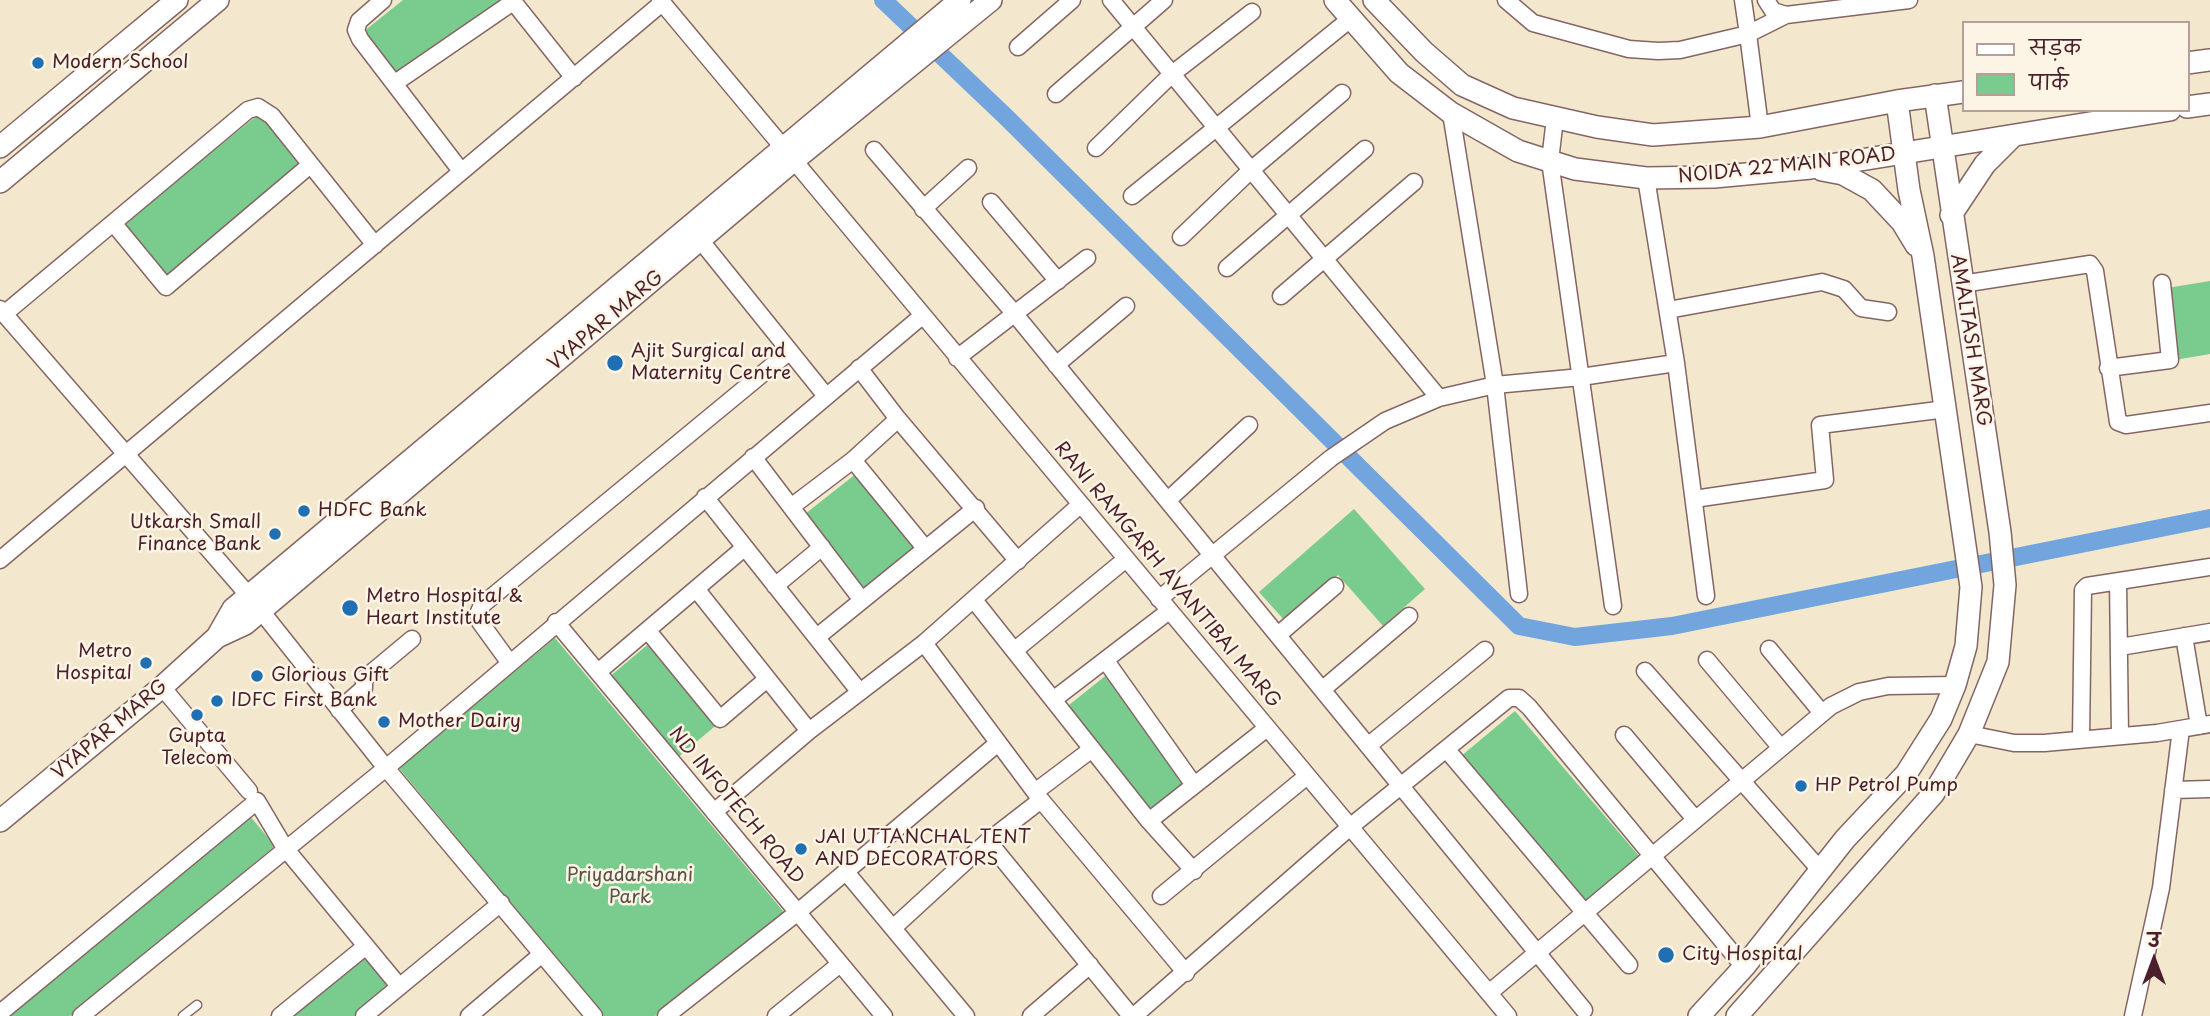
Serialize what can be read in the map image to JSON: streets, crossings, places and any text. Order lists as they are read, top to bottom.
{
  "streets": {
    "street": [
      "NOIDA 22 MAIN ROAD",
      "VYAPAR MARG",
      "AMALTASH MARG",
      "RANI RAMGARH AVANTIBAI MARG",
      "ND INFOTECH ROAD"
    ]
  },
  "crossings": [
    ["NOIDA 22 MAIN ROAD", "AMALTASH MARG"],
    ["VYAPAR MARG", "RANI RAMGARH AVANTIBAI MARG"]
  ],
  "parks": ["Priyadarshani Park"],
  "places": [
    "Modern School",
    "Ajit Surgical and Maternity Centre",
    "HDFC Bank",
    "Utkarsh Small Finance Bank",
    "Metro Hospital & Heart Institute",
    "Metro Hospital",
    "Glorious Gift",
    "IDFC First Bank",
    "Gupta Telecom",
    "Mother Dairy",
    "HP Petrol Pump",
    "JAI UTTANCHAL TENT AND DECORATORS",
    "City Hospital"
  ],
  "legend": ["सड़क", "पार्क"],
  "north": "top"
}
